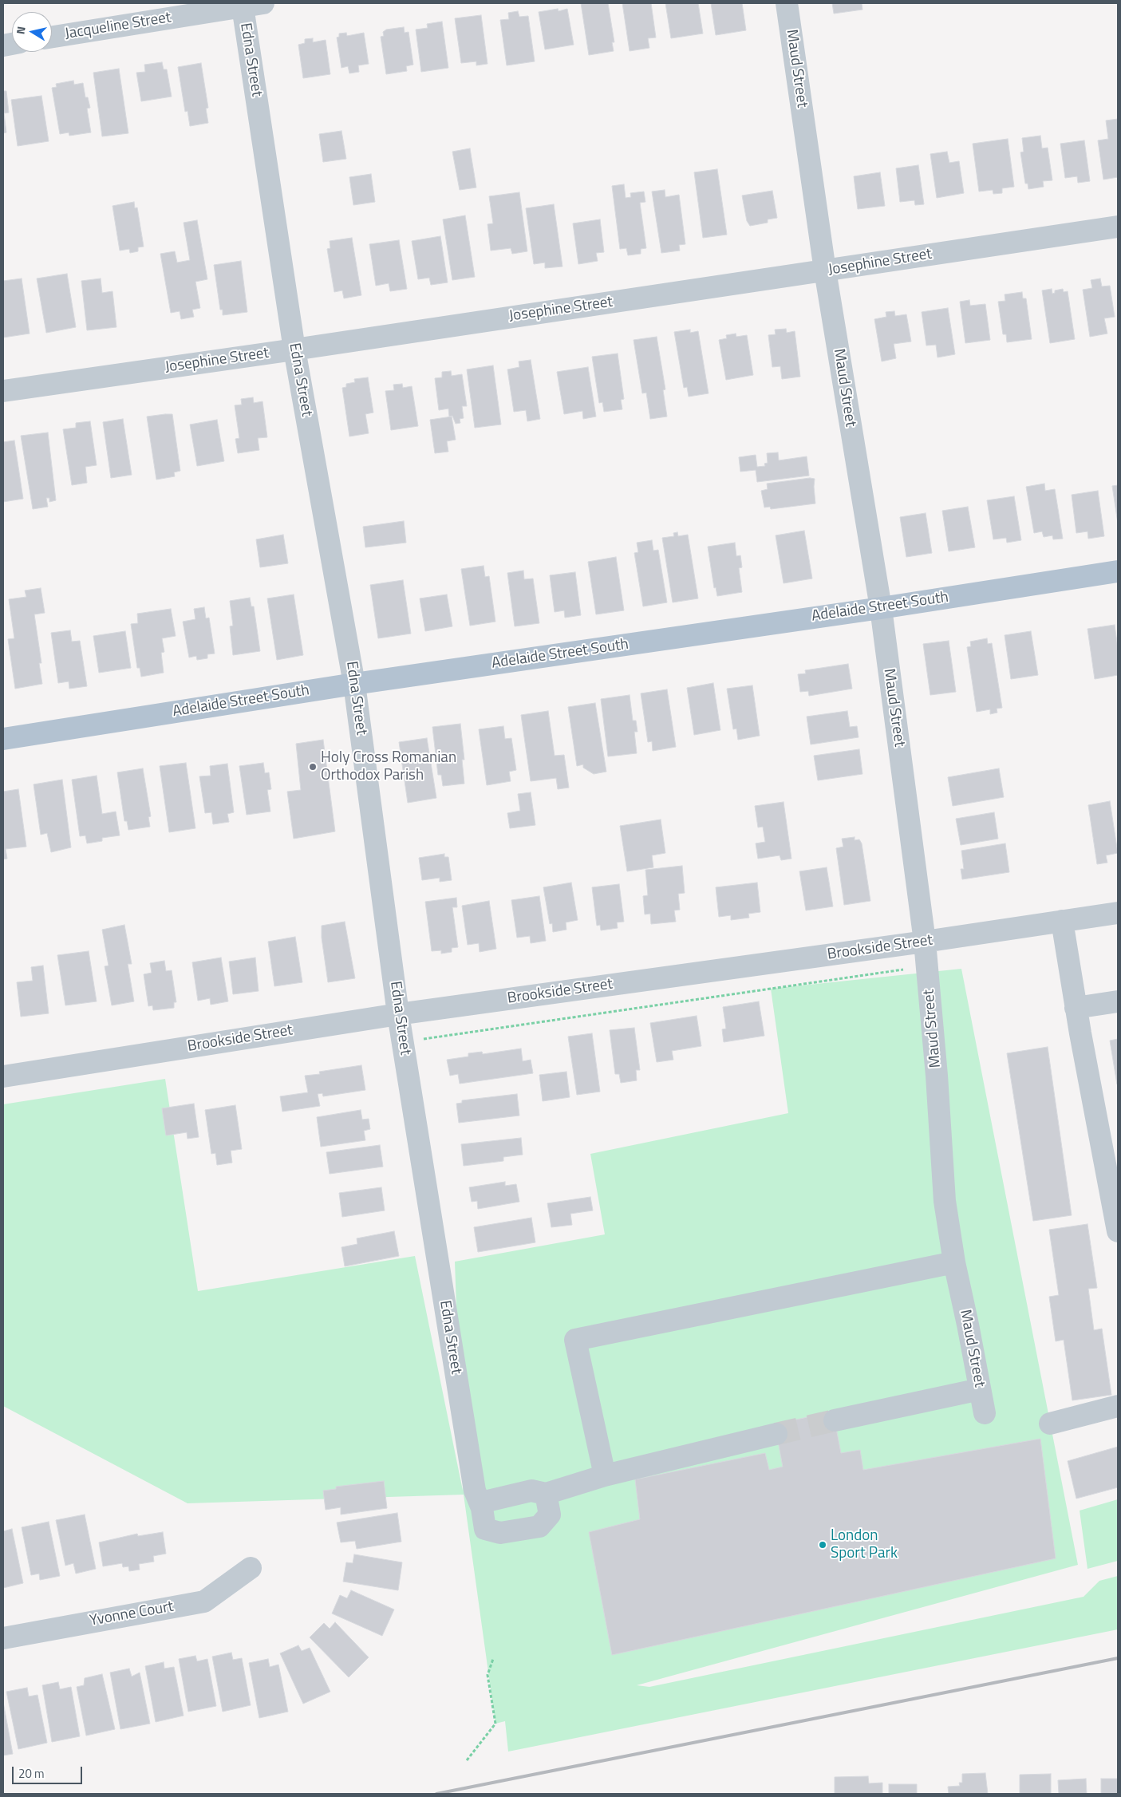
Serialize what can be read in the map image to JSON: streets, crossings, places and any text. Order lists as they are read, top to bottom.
{
  "streets": {
    "main road": ["Adelaide Street South"],
    "street": [
      "Jacqueline Street",
      "Edna Street",
      "Maud Street",
      "Josephine Street",
      "Brookside Street",
      "Yvonne Court"
    ]
  },
  "crossings": [
    ["Jacqueline Street", "Edna Street"],
    ["Edna Street", "Josephine Street"],
    ["Edna Street", "Adelaide Street South"],
    ["Edna Street", "Brookside Street"],
    ["Maud Street", "Josephine Street"],
    ["Maud Street", "Adelaide Street South"],
    ["Maud Street", "Brookside Street"]
  ],
  "places": ["Holy Cross Romanian Orthodox Parish", "London Sport Park"],
  "scale_bar": "20 m",
  "north": "left"
}
